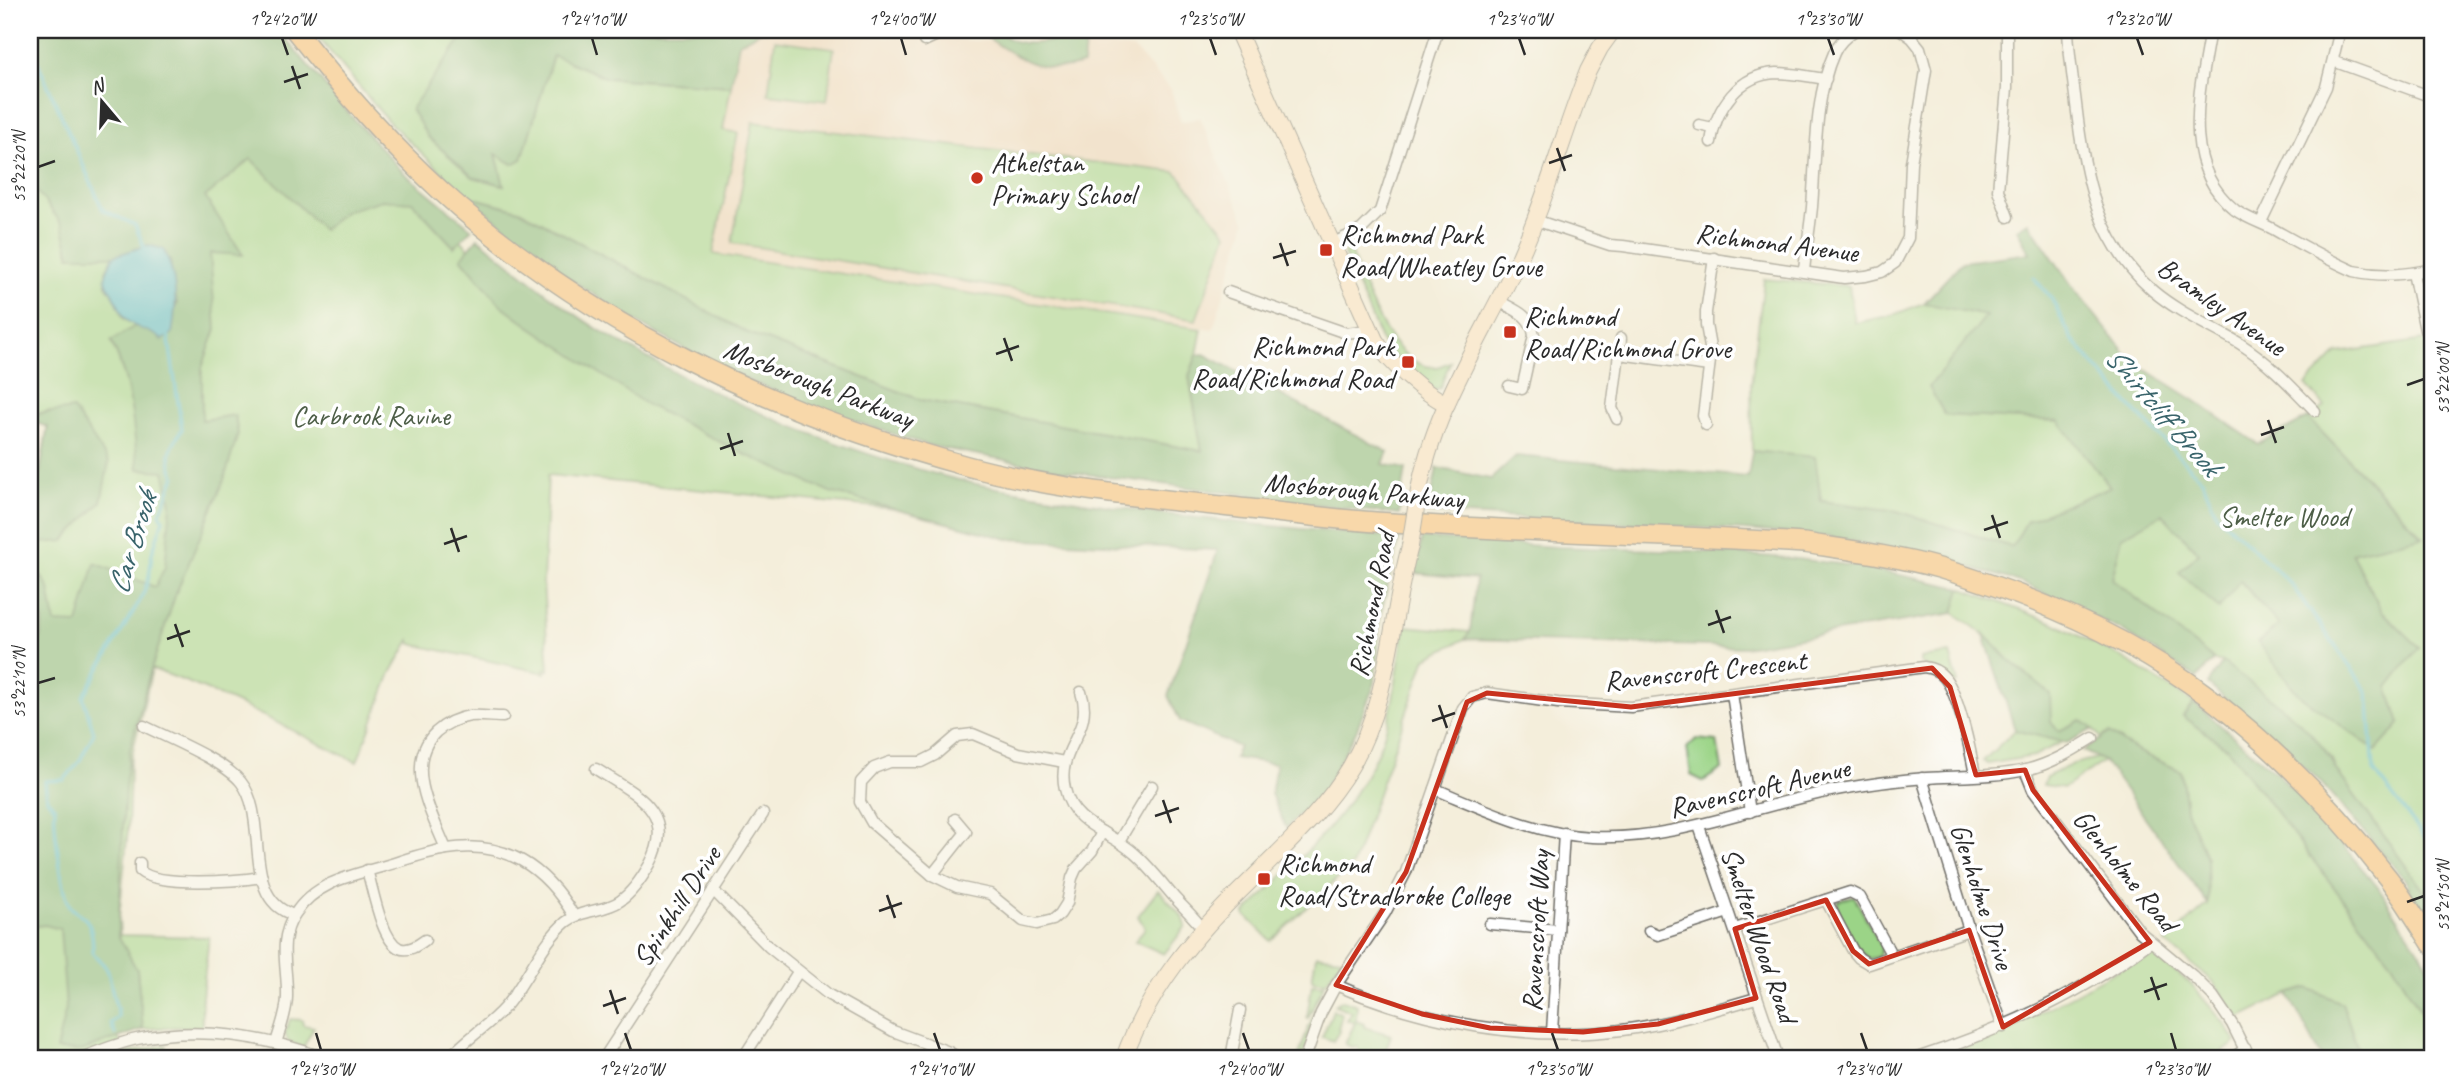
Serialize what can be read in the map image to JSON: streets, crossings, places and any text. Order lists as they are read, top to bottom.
{
  "streets": {
    "highway": ["Mosborough Parkway"],
    "main road": ["Richmond Road"],
    "street": [
      "Richmond Avenue",
      "Bramley Avenue",
      "Ravenscroft Crescent",
      "Ravenscroft Avenue",
      "Glenholme Road",
      "Glenholme Drive",
      "Spinkhill Drive",
      "Ravenscroft Way",
      "Smelter Wood Road"
    ]
  },
  "crossings": [
    ["Richmond Avenue", "Richmond Road"],
    ["Ravenscroft Crescent", "Ravenscroft Avenue"],
    ["Ravenscroft Avenue", "Glenholme Road"],
    ["Ravenscroft Avenue", "Glenholme Drive"],
    ["Ravenscroft Avenue", "Ravenscroft Way"],
    ["Ravenscroft Avenue", "Smelter Wood Road"]
  ],
  "water": ["Shirtcliff Brook", "Car Brook"],
  "parks": ["Carbrook Ravine", "Smelter Wood"],
  "places": {
    "other": ["Athelstan Primary School"],
    "transit": [
      "Richmond Park Road/Wheatley Grove",
      "Richmond Road/Richmond Grove",
      "Richmond Park Road/Richmond Road",
      "Richmond Road/Stradbroke College"
    ]
  },
  "north": "top",
  "coordinates": [
    "1°24'20\"W",
    "1°24'10\"W",
    "1°24'00\"W",
    "1°23'50\"W",
    "1°23'40\"W",
    "1°23'30\"W",
    "1°23'20\"W",
    "53°22'20\"N",
    "53°22'00\"N",
    "53°22'10\"N",
    "53°21'50\"N",
    "1°24'30\"W"
  ]
}
